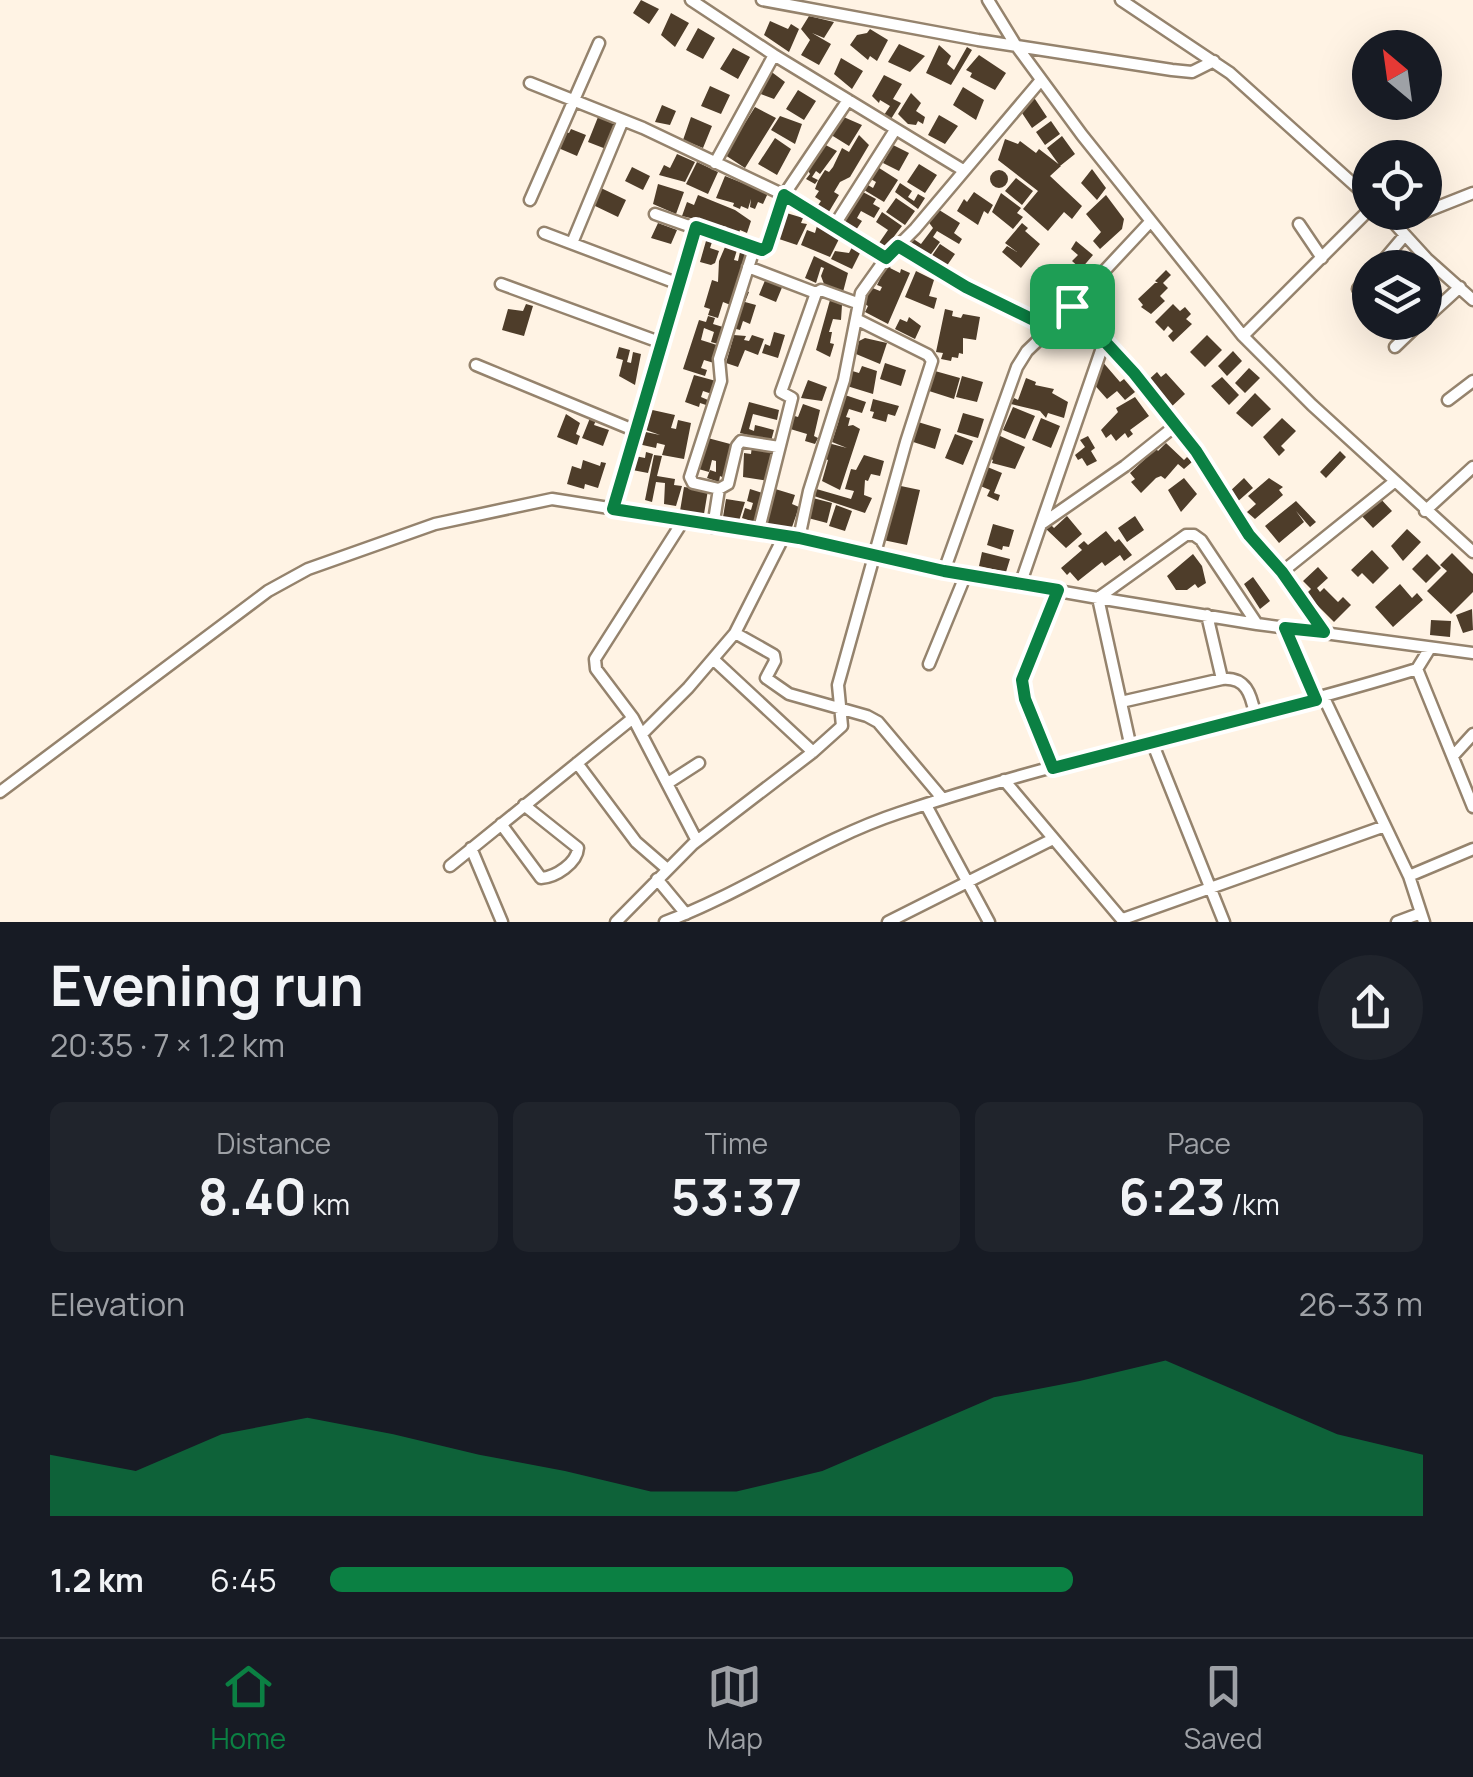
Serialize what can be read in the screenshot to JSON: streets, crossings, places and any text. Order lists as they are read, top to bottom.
{
  "north": "top left",
  "page": {
    "heading": ["Evening run", "20:35 · 7 × 1.2 km"],
    "stats": [
      ["Distance", "8.40 km"],
      ["Time", "53:37"],
      ["Pace", "6:23 /km"]
    ],
    "chart": ["Elevation", "26–33 m"],
    "list": [
      {
        "name": "1.2 km",
        "note": "6:45"
      }
    ],
    "tabs": ["Home", "Map", "Saved"]
  }
}
